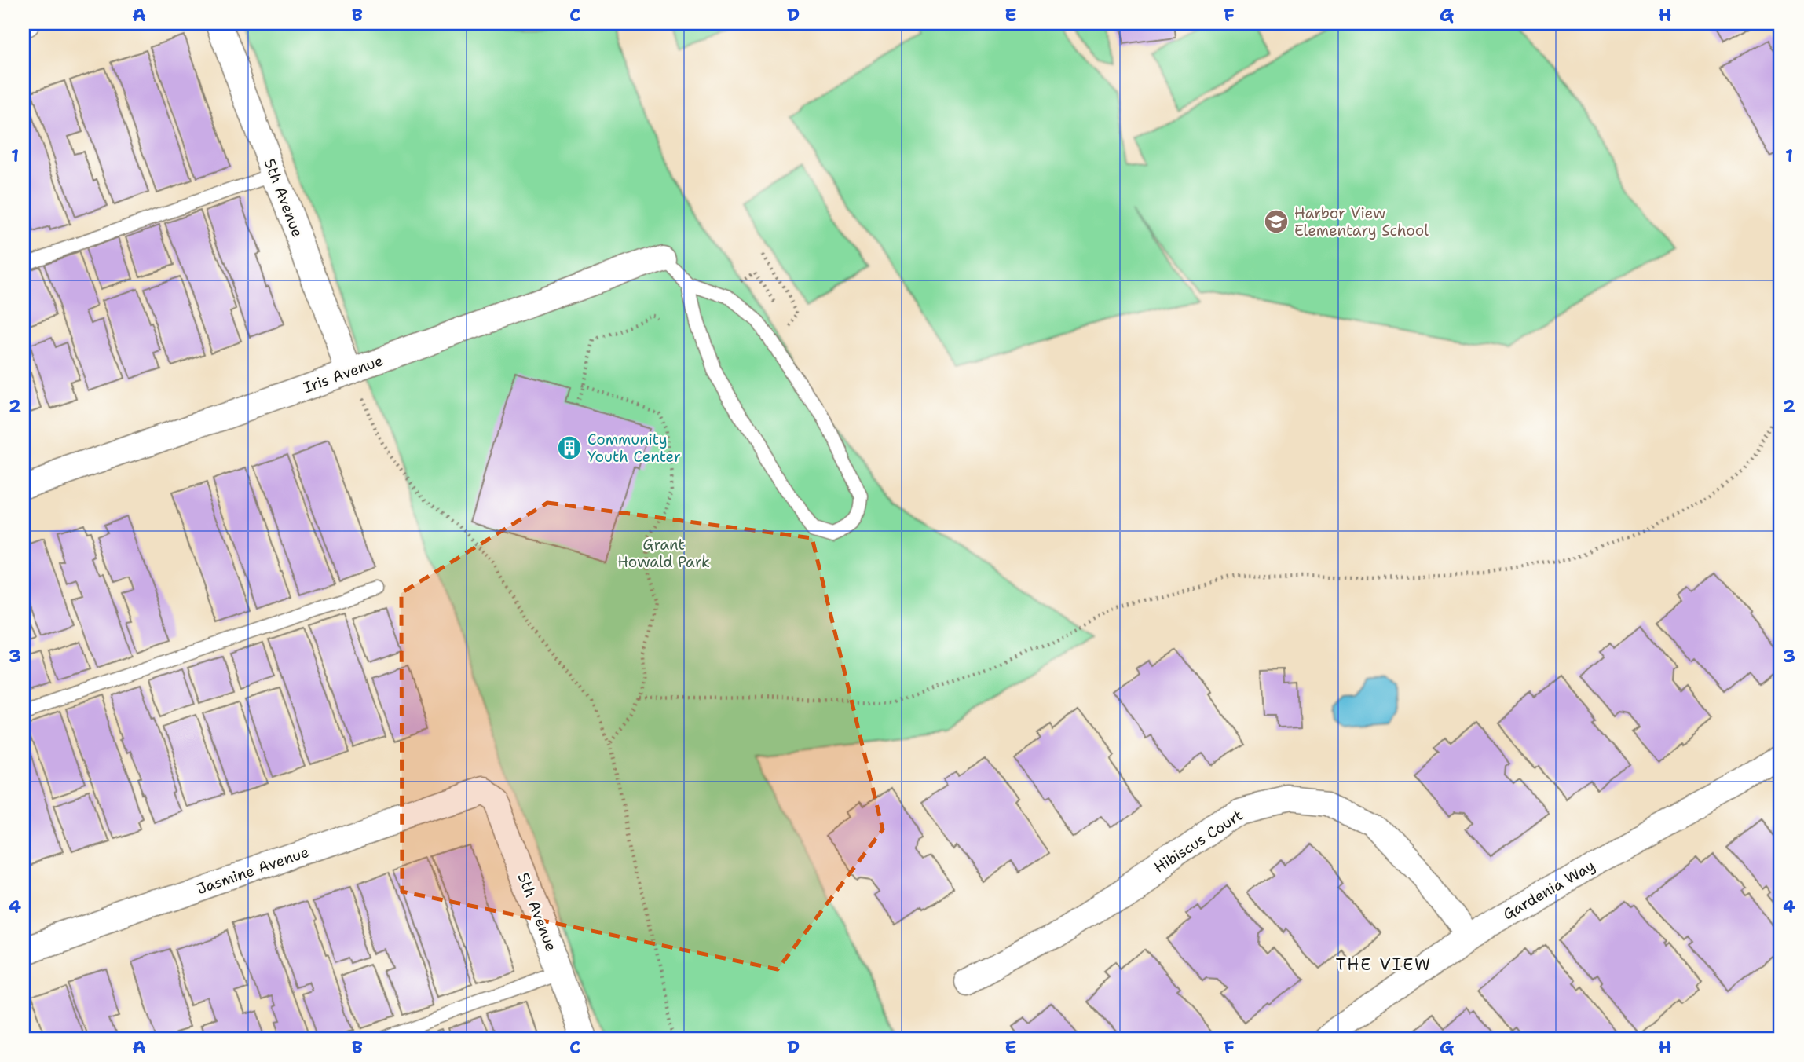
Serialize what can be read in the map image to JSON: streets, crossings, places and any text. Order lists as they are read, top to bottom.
{
  "streets": {
    "street": [
      "5th Avenue",
      "Iris Avenue",
      "Hibiscus Court",
      "Jasmine Avenue",
      "Gardenia Way"
    ]
  },
  "crossings": [
    ["5th Avenue", "Iris Avenue"],
    ["5th Avenue", "Jasmine Avenue"],
    ["Hibiscus Court", "Gardenia Way"]
  ],
  "districts": ["THE VIEW"],
  "parks": ["Grant Howald Park"],
  "places": {
    "school or university": ["Harbor View Elementary School"],
    "building": ["Community Youth Center"]
  },
  "grid": {
    "columns": [
      "A",
      "B",
      "C",
      "D",
      "E",
      "F",
      "G",
      "H"
    ],
    "rows": [
      "1",
      "2",
      "3",
      "4"
    ]
  }
}
